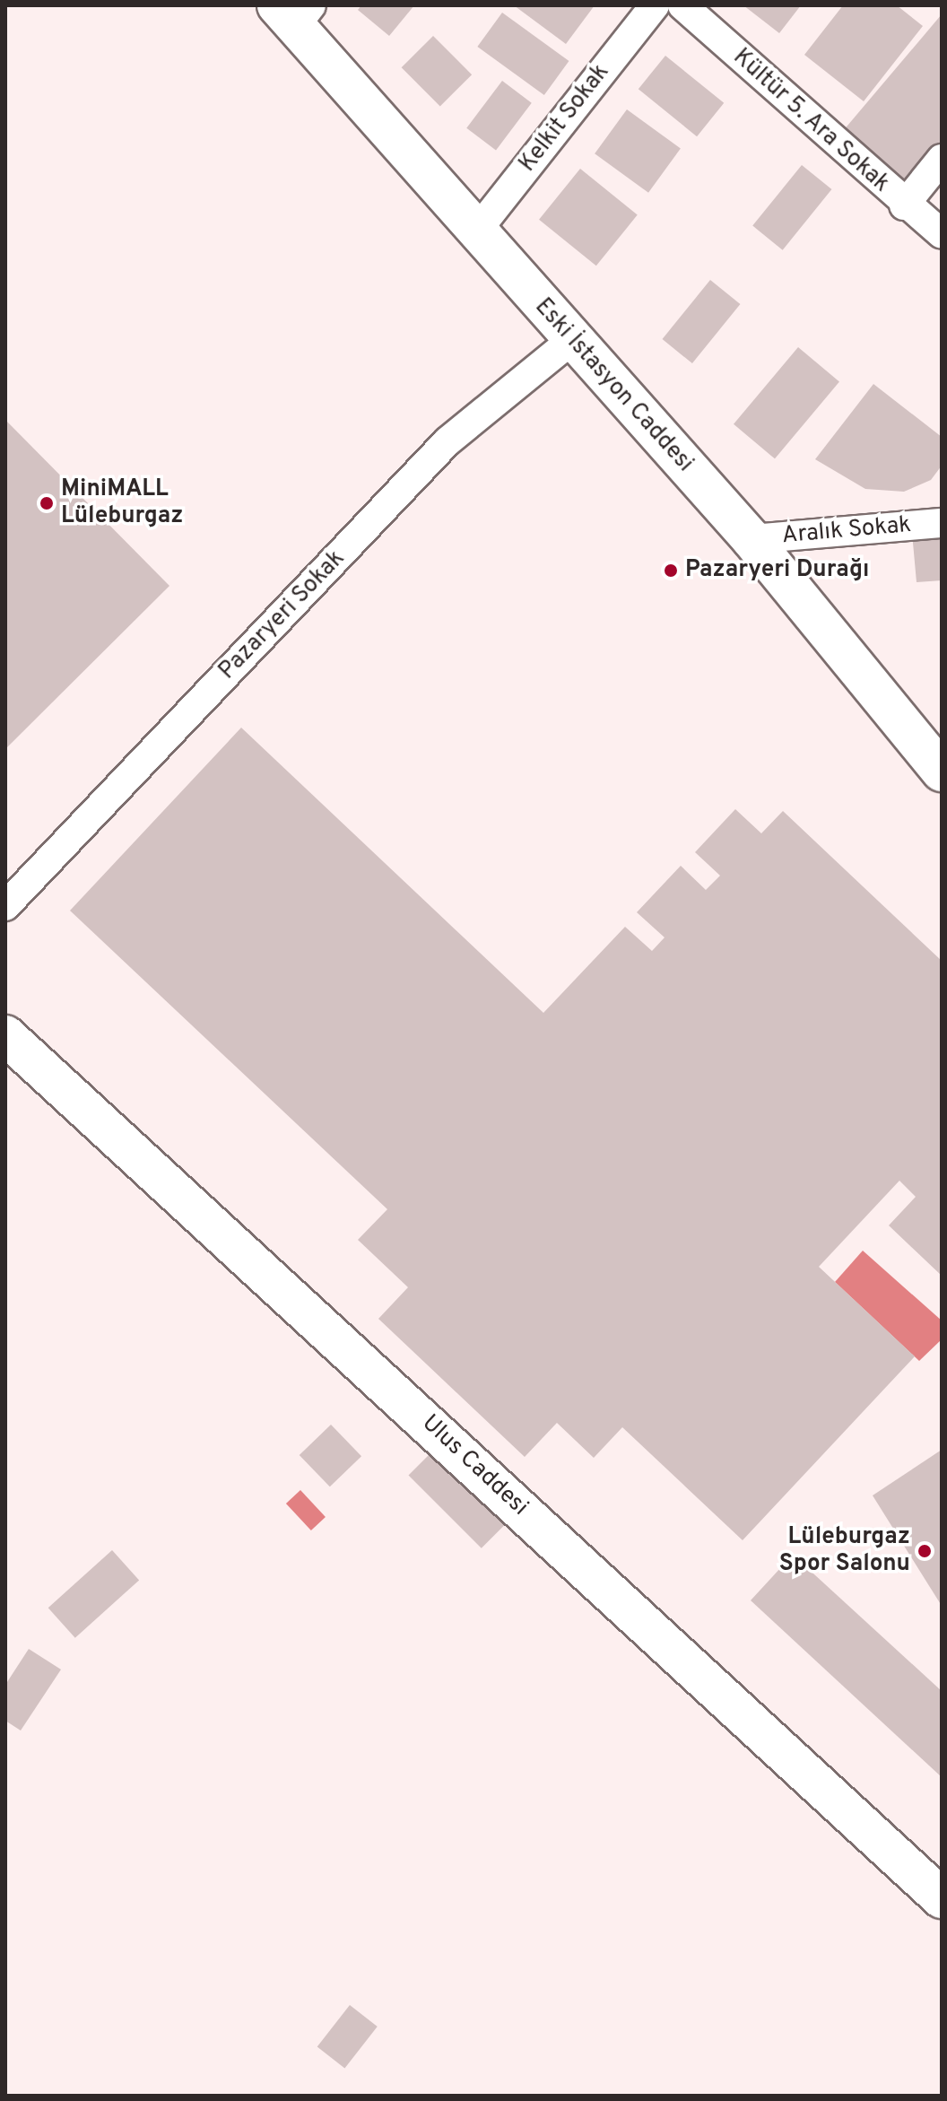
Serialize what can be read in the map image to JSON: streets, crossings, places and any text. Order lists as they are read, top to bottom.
{
  "streets": {
    "street": [
      "Kelkit Sokak",
      "Kültür 5. Ara Sokak",
      "Eski İstasyon Caddesi",
      "Aralık Sokak",
      "Pazaryeri Sokak",
      "Ulus Caddesi"
    ]
  },
  "crossings": [
    ["Kelkit Sokak", "Eski İstasyon Caddesi"],
    ["Eski İstasyon Caddesi", "Aralık Sokak"],
    ["Eski İstasyon Caddesi", "Pazaryeri Sokak"]
  ],
  "places": ["MiniMALL Lüleburgaz", "Pazaryeri Durağı", "Lüleburgaz Spor Salonu"]
}
